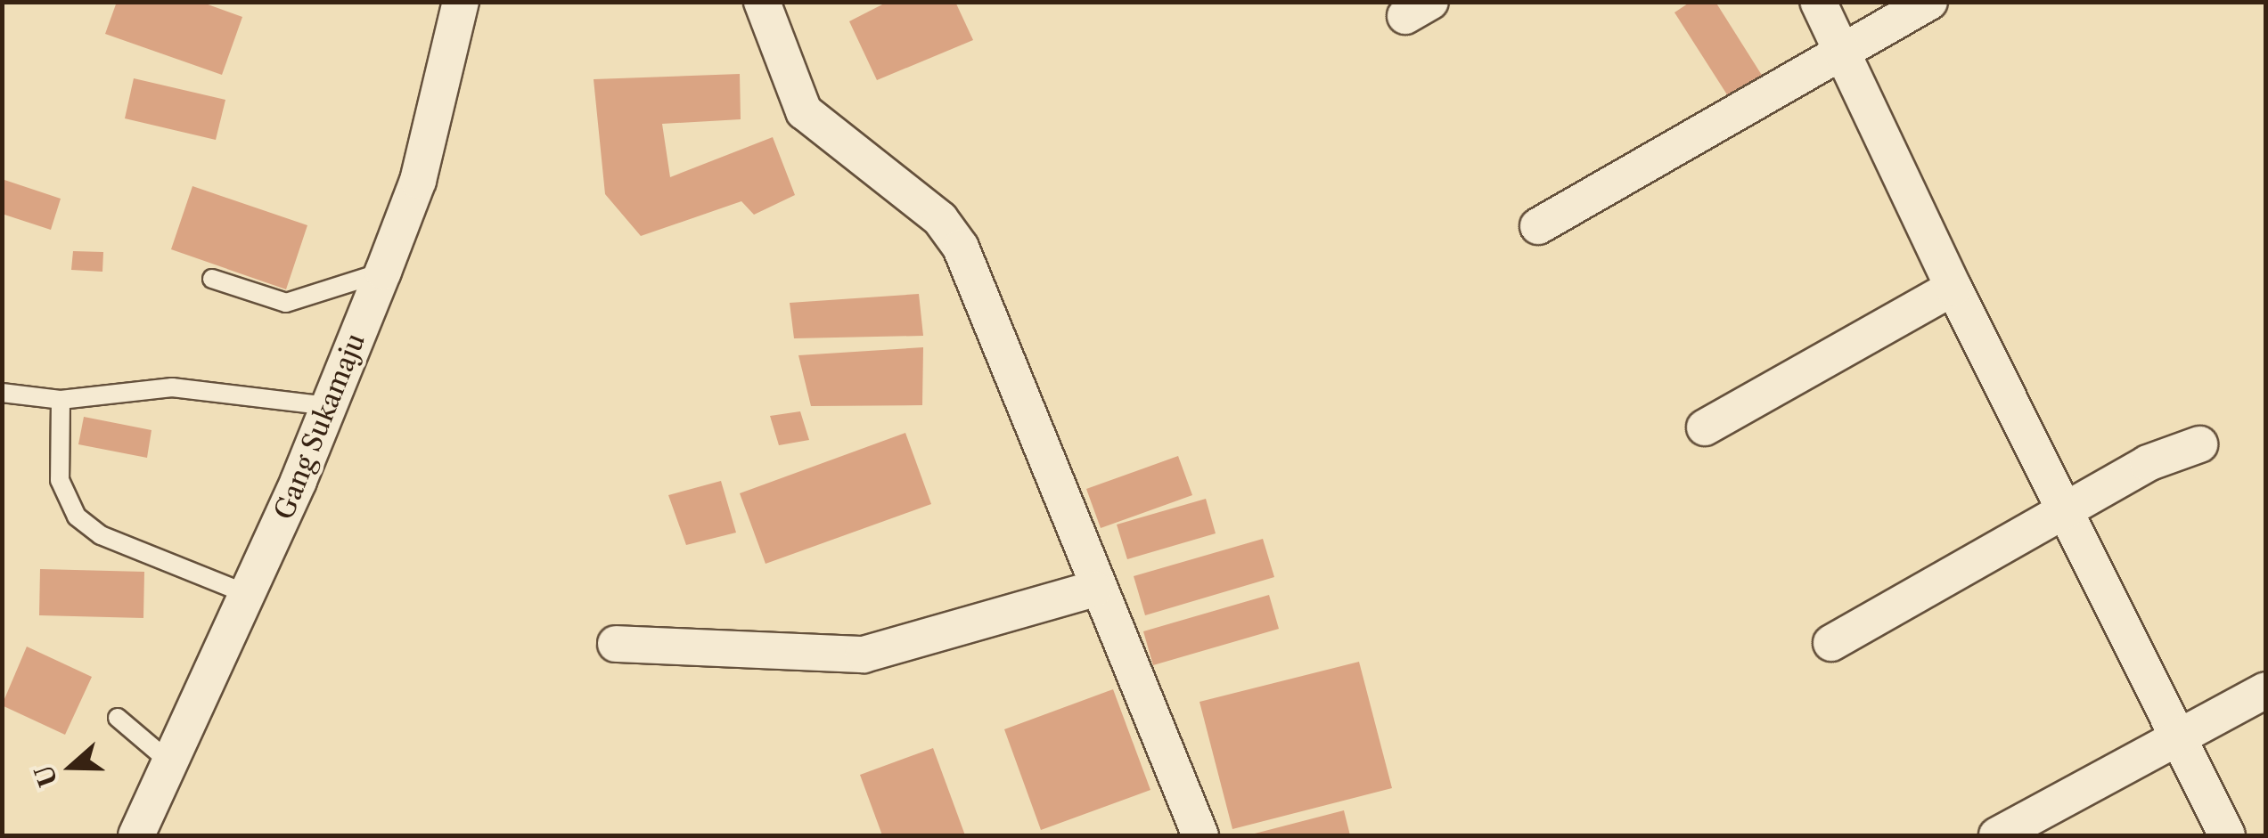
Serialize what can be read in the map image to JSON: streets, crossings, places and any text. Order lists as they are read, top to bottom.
{
  "streets": {
    "street": ["Gang Sukamaju"]
  },
  "north": "left"
}
